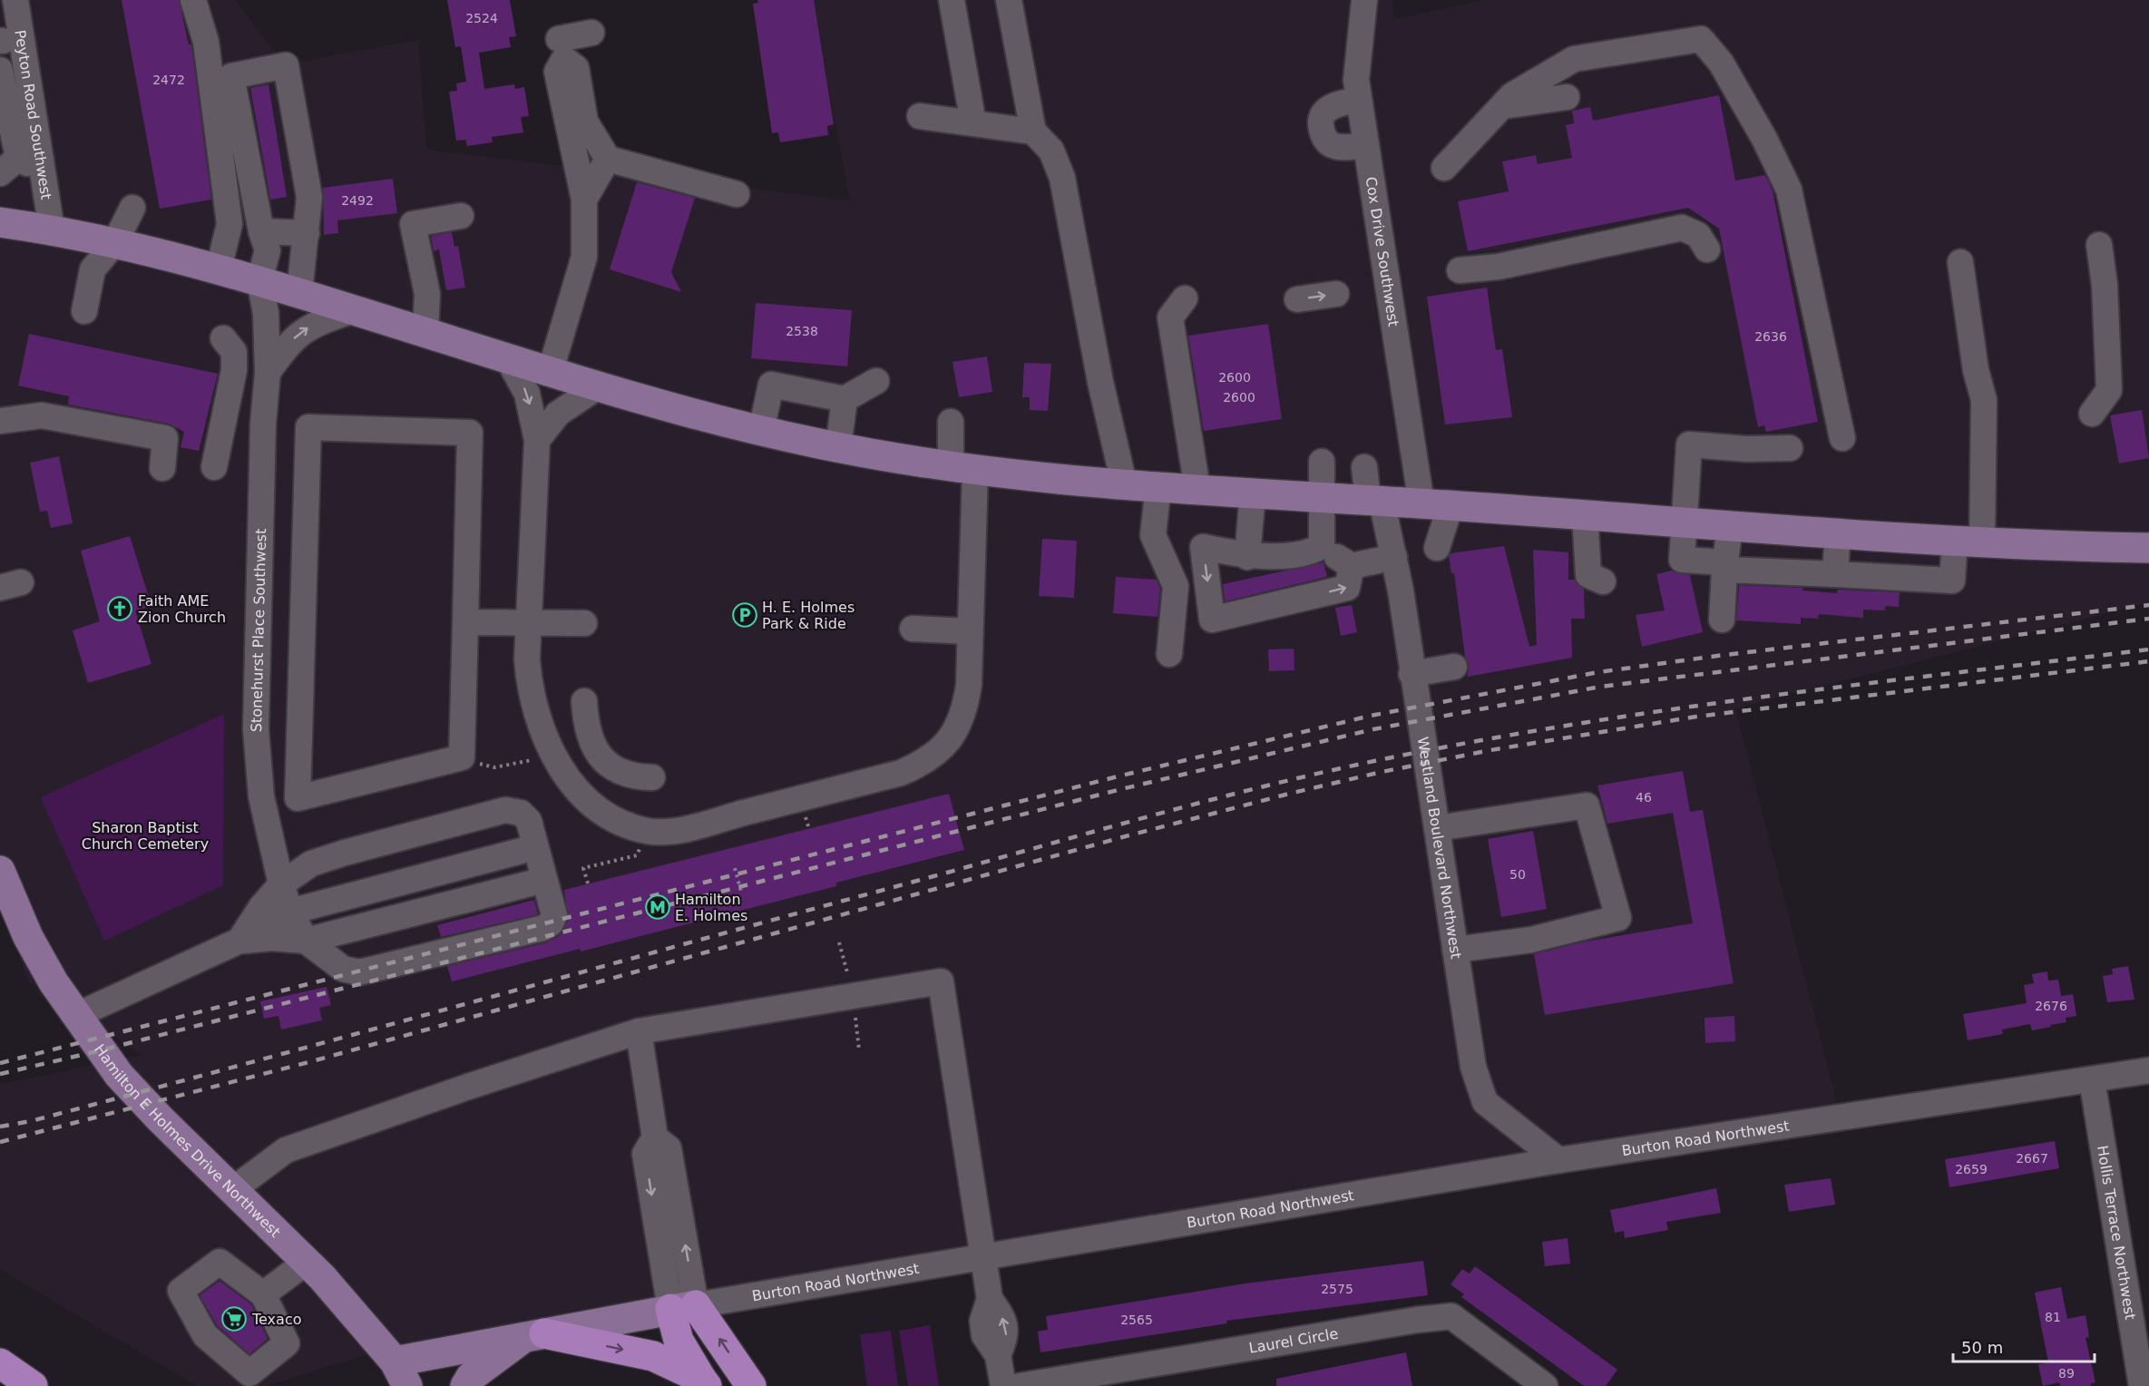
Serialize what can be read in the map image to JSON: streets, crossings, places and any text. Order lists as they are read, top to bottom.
{
  "streets": {
    "main road": ["Burton Road Northwest", "Hamilton E Holmes Drive Northwest"],
    "street": [
      "Peyton Road Southwest",
      "Cox Drive Southwest",
      "Stonehurst Place Southwest",
      "Westland Boulevard Northwest",
      "Hollis Terrace Northwest",
      "Laurel Circle"
    ]
  },
  "crossings": [
    ["Westland Boulevard Northwest", "Burton Road Northwest"],
    ["Burton Road Northwest", "Hamilton E Holmes Drive Northwest"],
    ["Burton Road Northwest", "Hollis Terrace Northwest"]
  ],
  "parks": ["Sharon Baptist Church Cemetery"],
  "places": {
    "church": ["Faith AME Zion Church"],
    "parking": ["H. E. Holmes Park & Ride"],
    "metro station": ["Hamilton E. Holmes"],
    "supermarket": ["Texaco"]
  },
  "house_numbers": [
    "2524",
    "2472",
    "2492",
    "2538",
    "2636",
    "2600",
    "2600",
    "46",
    "50",
    "2676",
    "2667",
    "2659",
    "2575",
    "81",
    "2565",
    "89"
  ],
  "scale_bar": "50 m"
}
